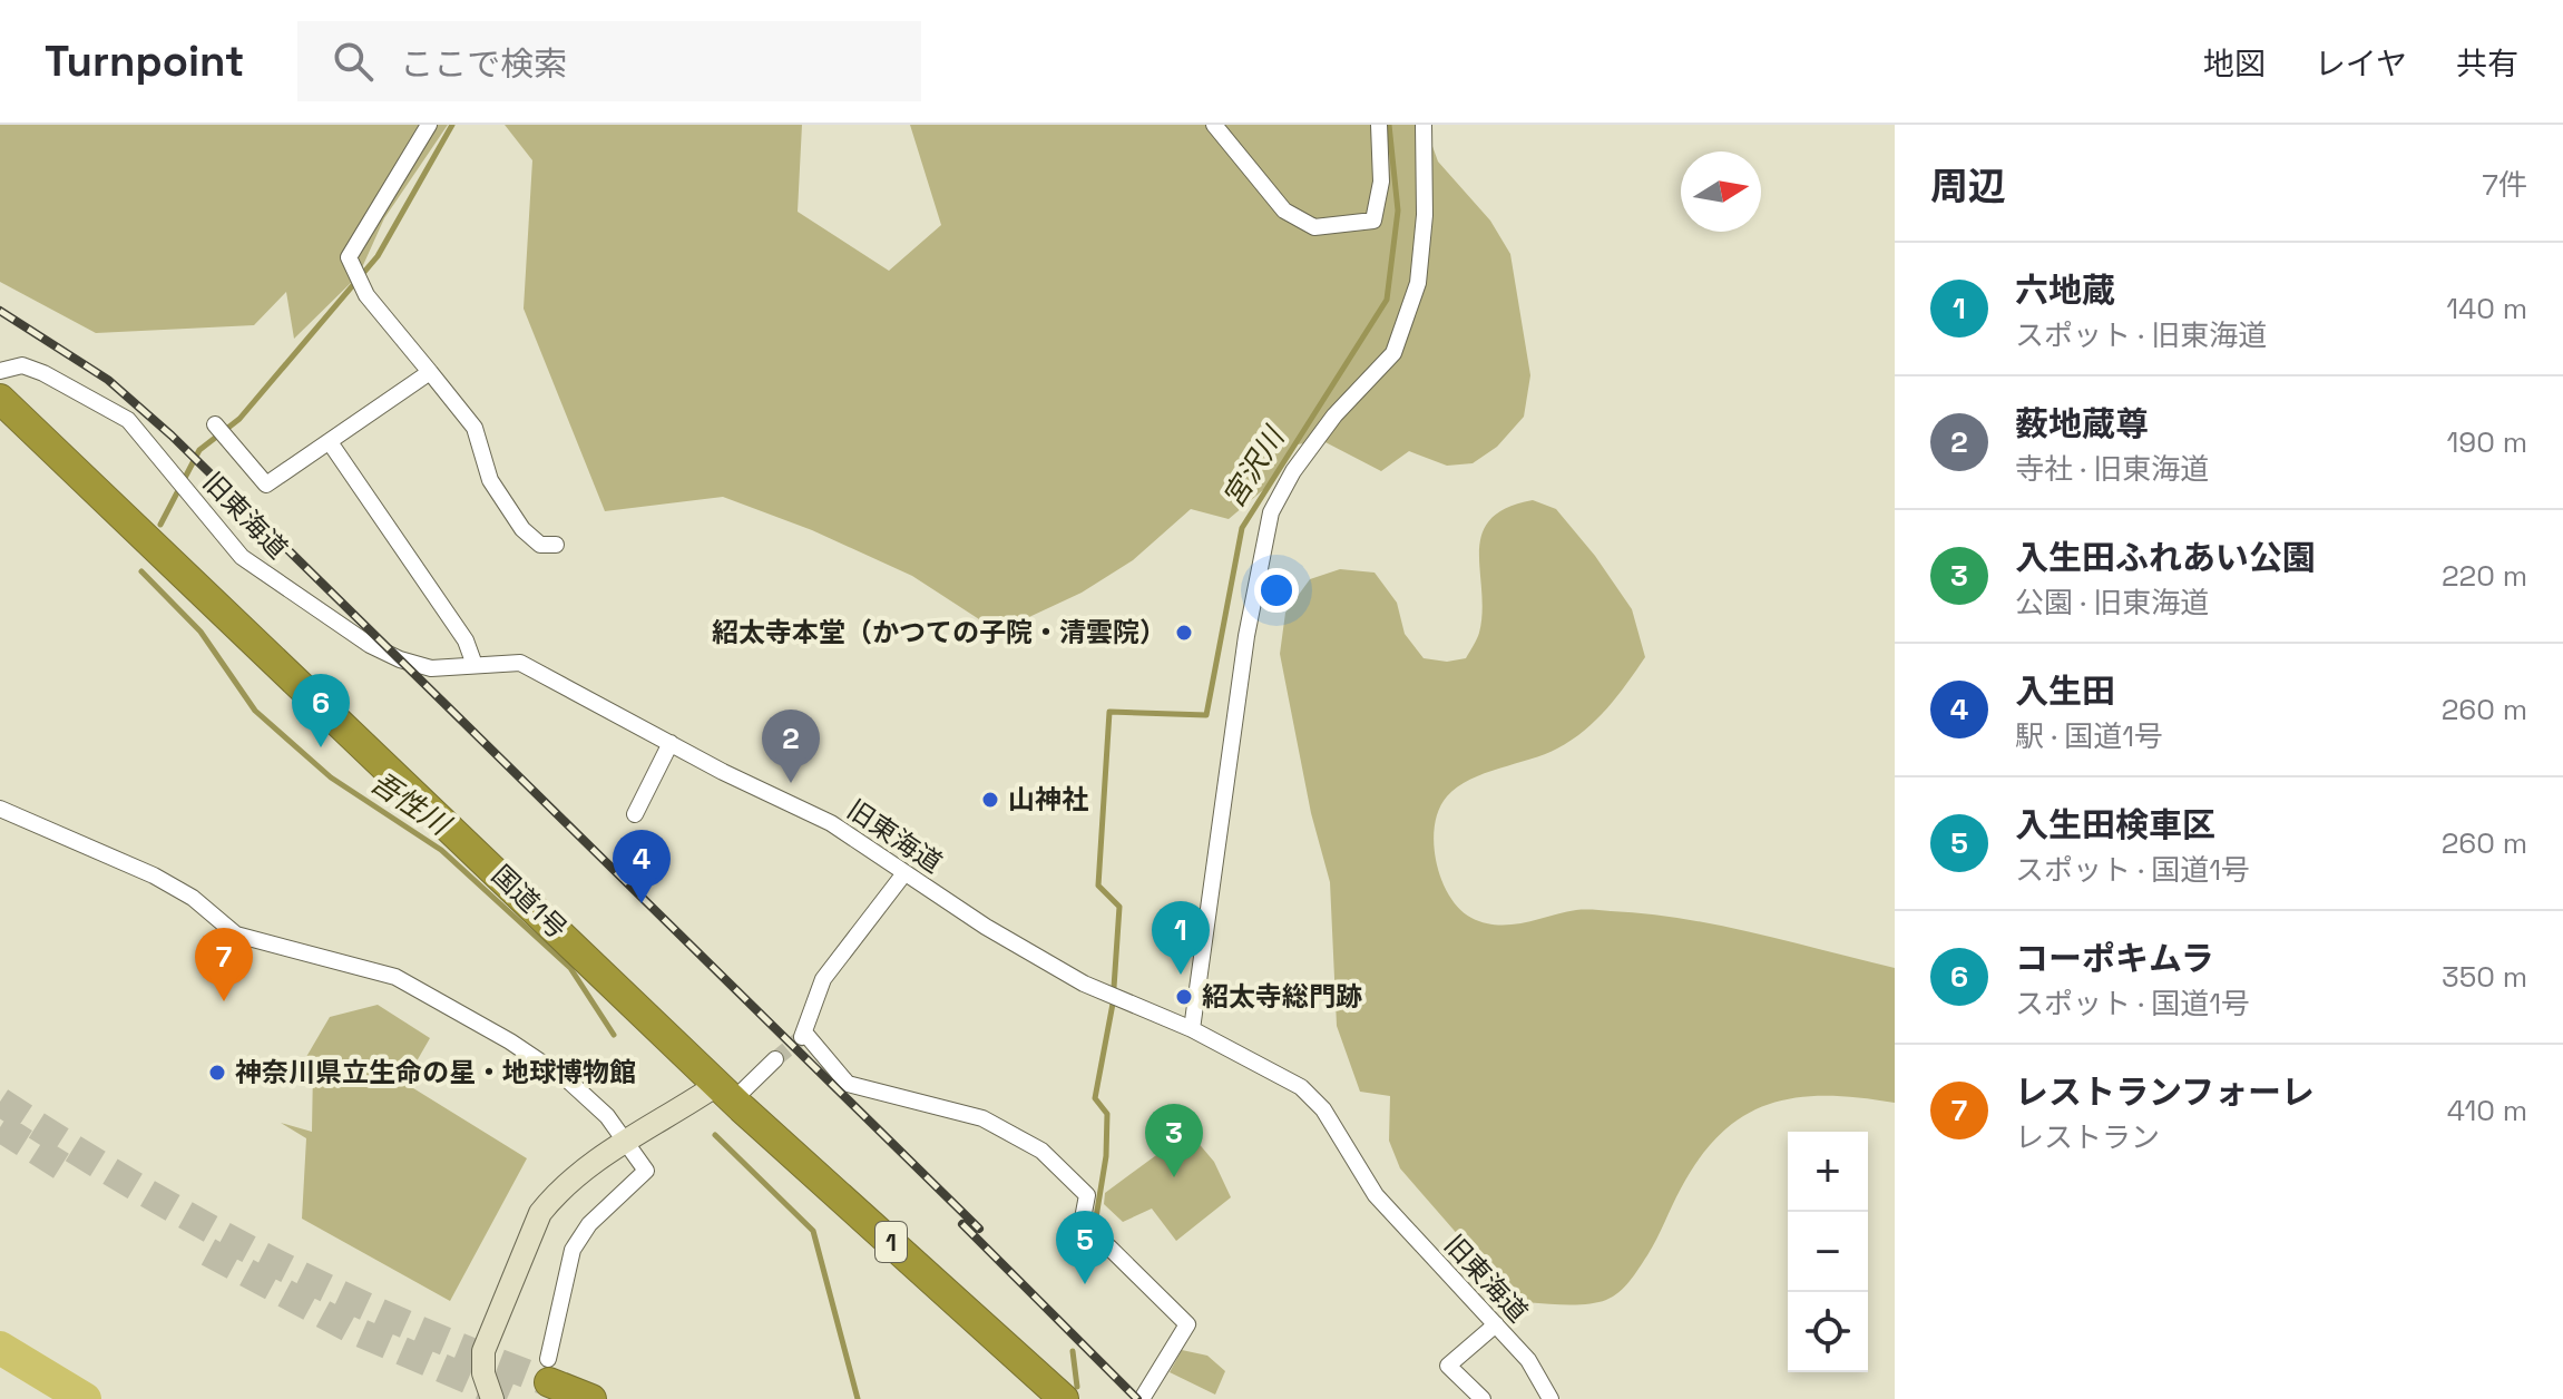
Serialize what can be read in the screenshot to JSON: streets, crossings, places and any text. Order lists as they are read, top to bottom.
{
  "streets": {
    "highway": ["国道1号", "1"],
    "street": ["旧東海道"]
  },
  "water": ["宮沢川", "吾性川"],
  "places": [
    "紹太寺本堂（かつての子院・清雲院）",
    "山神社",
    "紹太寺総門跡",
    "神奈川県立生命の星・地球博物館"
  ],
  "north": "right",
  "page": {
    "header": "Turnpoint",
    "search": "ここで検索",
    "nav": ["地図", "レイヤ", "共有"],
    "heading": ["周辺", "7件"],
    "list": [
      {
        "mark": "1",
        "name": "六地蔵",
        "note": "スポット · 旧東海道",
        "value": "140 m"
      },
      {
        "mark": "2",
        "name": "薮地蔵尊",
        "note": "寺社 · 旧東海道",
        "value": "190 m"
      },
      {
        "mark": "3",
        "name": "入生田ふれあい公園",
        "note": "公園 · 旧東海道",
        "value": "220 m"
      },
      {
        "mark": "4",
        "name": "入生田",
        "note": "駅 · 国道1号",
        "value": "260 m"
      },
      {
        "mark": "5",
        "name": "入生田検車区",
        "note": "スポット · 国道1号",
        "value": "260 m"
      },
      {
        "mark": "6",
        "name": "コーポキムラ",
        "note": "スポット · 国道1号",
        "value": "350 m"
      },
      {
        "mark": "7",
        "name": "レストランフォーレ",
        "note": "レストラン",
        "value": "410 m"
      }
    ],
    "pins": [
      "6",
      "2",
      "4",
      "1",
      "7",
      "3",
      "5"
    ],
    "map_buttons": ["+", "−"]
  }
}
